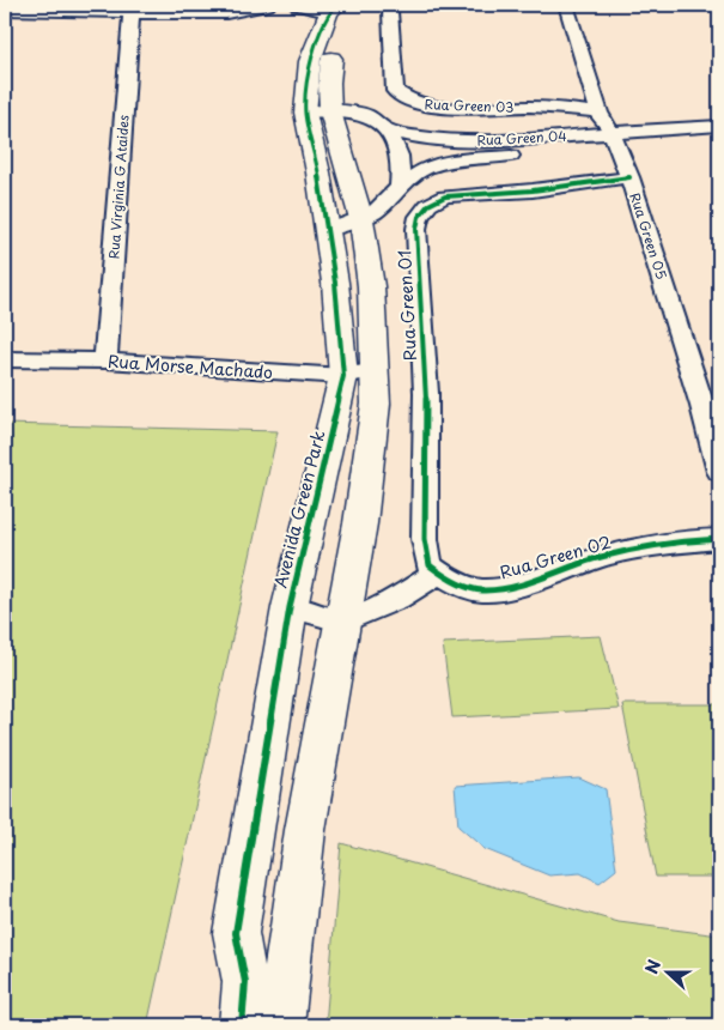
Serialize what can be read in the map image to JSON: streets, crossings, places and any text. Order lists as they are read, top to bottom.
{
  "streets": {
    "street": [
      "Rua Green 03",
      "Rua Green 04",
      "Rua Virginia G Ataides",
      "Rua Green 05",
      "Rua Green 01",
      "Rua Morse Machado",
      "Avenida Green Park",
      "Rua Green 02"
    ]
  },
  "crossings": [
    ["Rua Green 03", "Rua Green 05"],
    ["Rua Green 04", "Rua Green 05"],
    ["Rua Green 04", "Avenida Green Park"],
    ["Rua Virginia G Ataides", "Rua Morse Machado"],
    ["Rua Green 05", "Rua Green 01"],
    ["Rua Green 01", "Rua Green 02"],
    ["Rua Morse Machado", "Avenida Green Park"]
  ],
  "north": "left"
}
